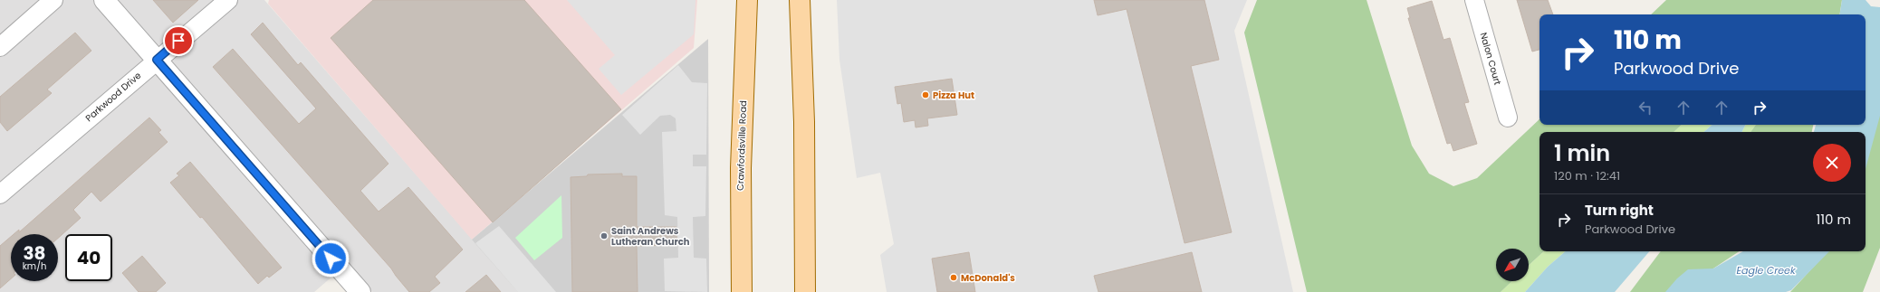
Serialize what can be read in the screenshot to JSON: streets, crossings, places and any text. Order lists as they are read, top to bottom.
{
  "streets": {
    "main road": ["Crawfordsville Road"],
    "street": ["Nalon Court", "Parkwood Drive"]
  },
  "water": ["Eagle Creek"],
  "places": ["Pizza Hut", "Saint Andrews Lutheran Church", "McDonald's"],
  "north": "bottom left",
  "page": {
    "turn": ["110 m", "Parkwood Drive"],
    "heading": ["1 min", "120 m · 12:41"],
    "list": [
      {
        "name": "Turn right",
        "note": "Parkwood Drive",
        "value": "110 m"
      }
    ],
    "speed": "38 km/h",
    "limit": "40"
  }
}
